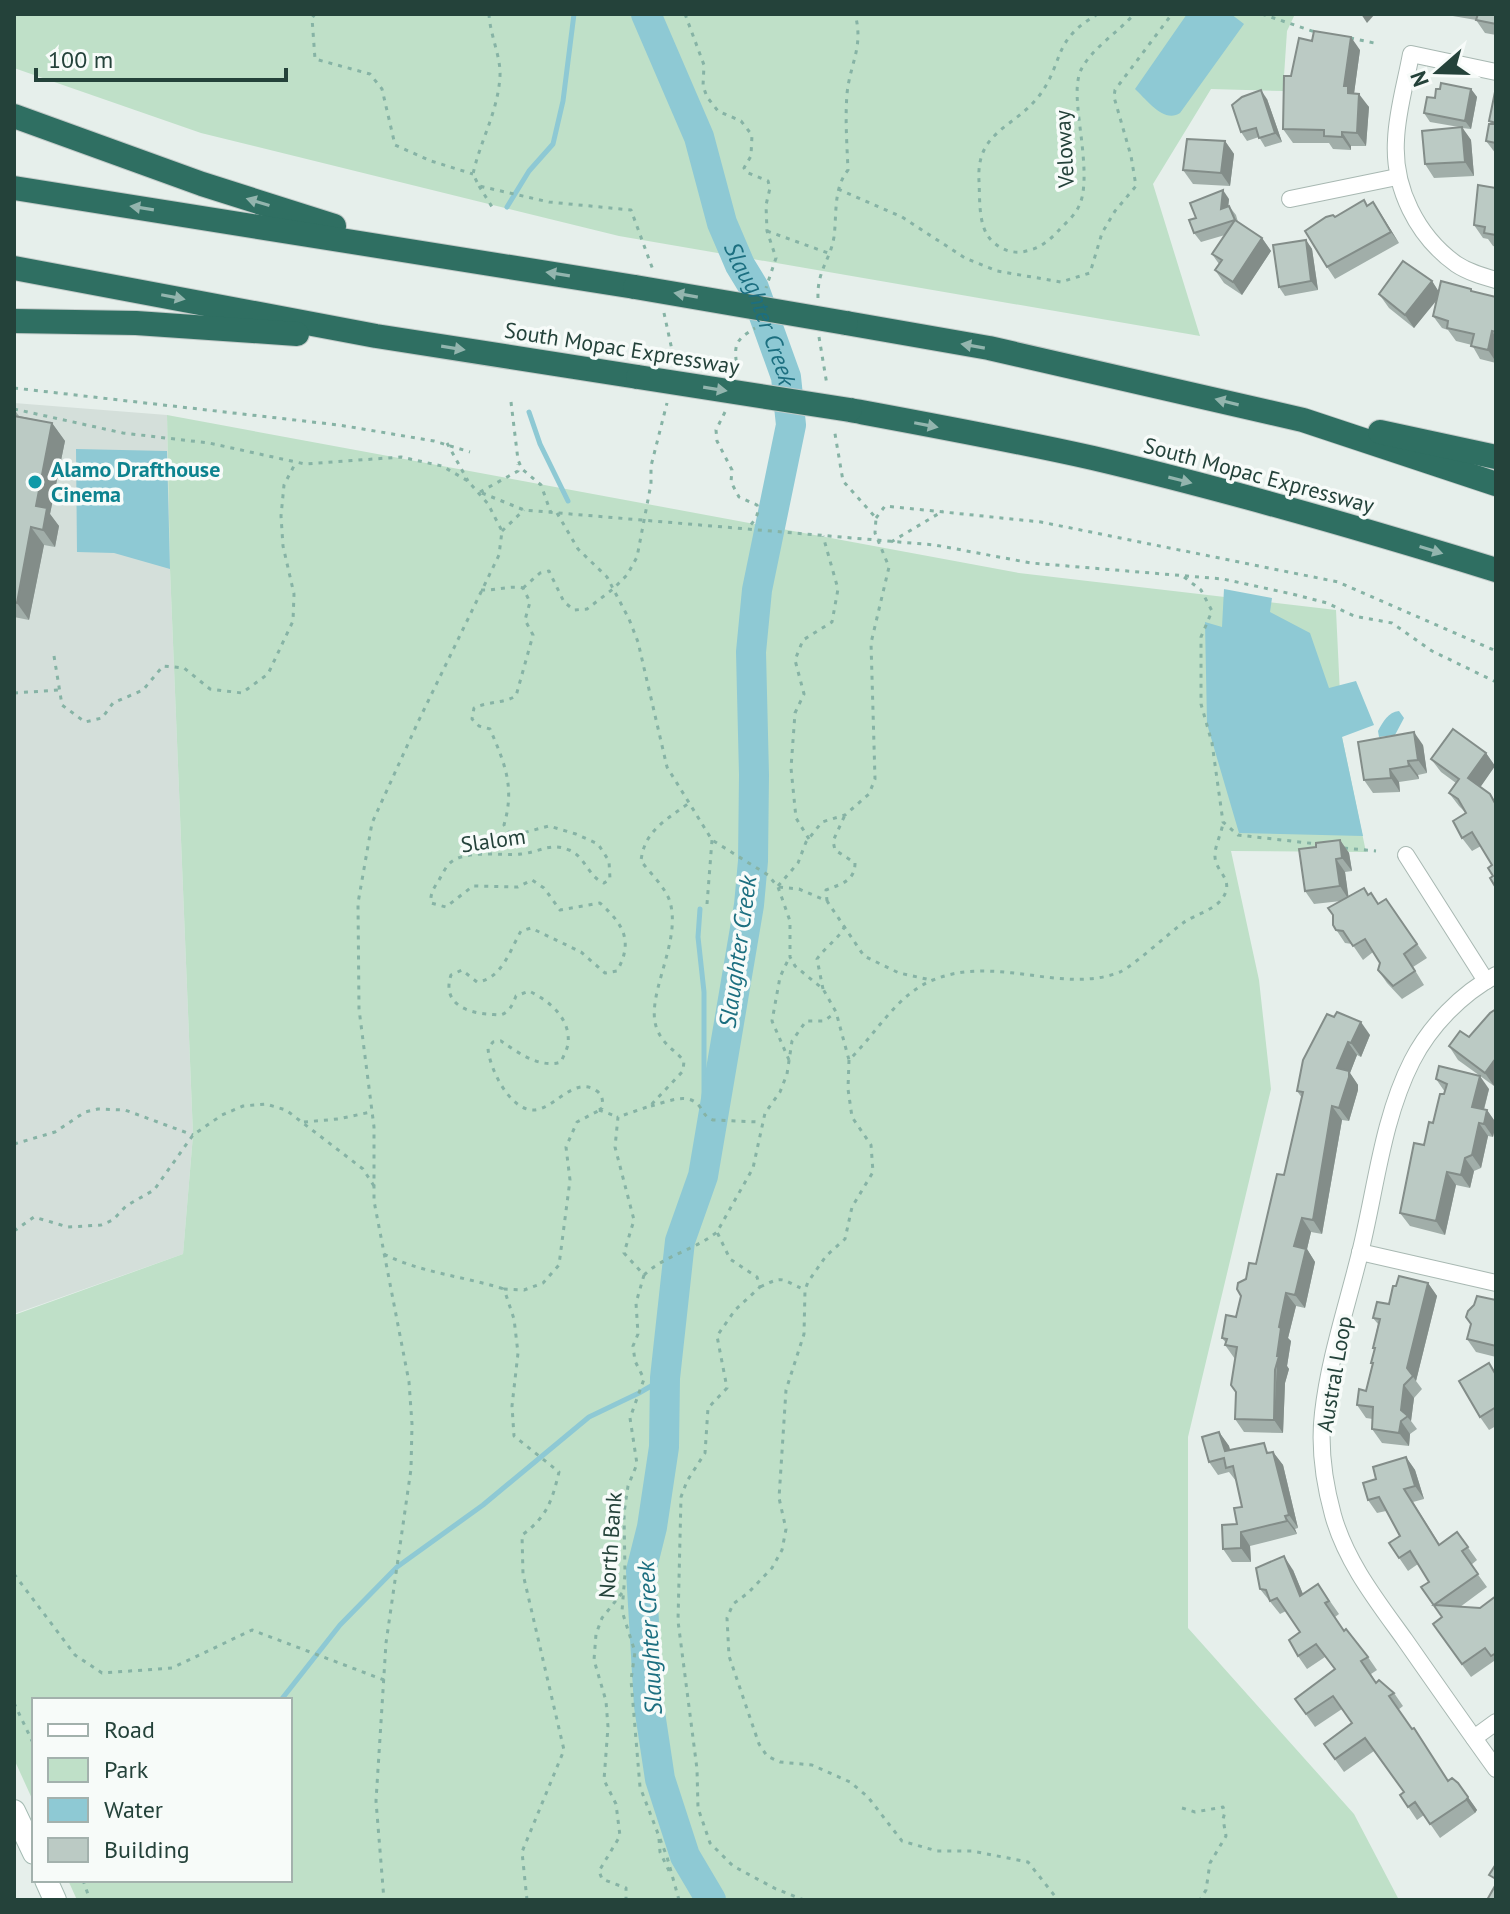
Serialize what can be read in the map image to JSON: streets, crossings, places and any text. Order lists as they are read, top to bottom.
{
  "streets": {
    "highway": ["South Mopac Expressway"],
    "street": ["Austral Loop"],
    "path": ["Veloway", "Slalom", "North Bank"]
  },
  "water": ["Slaughter Creek"],
  "places": ["Alamo Drafthouse Cinema"],
  "legend": [
    "Road",
    "Park",
    "Water",
    "Building"
  ],
  "scale_bar": "100 m",
  "north": "left"
}
